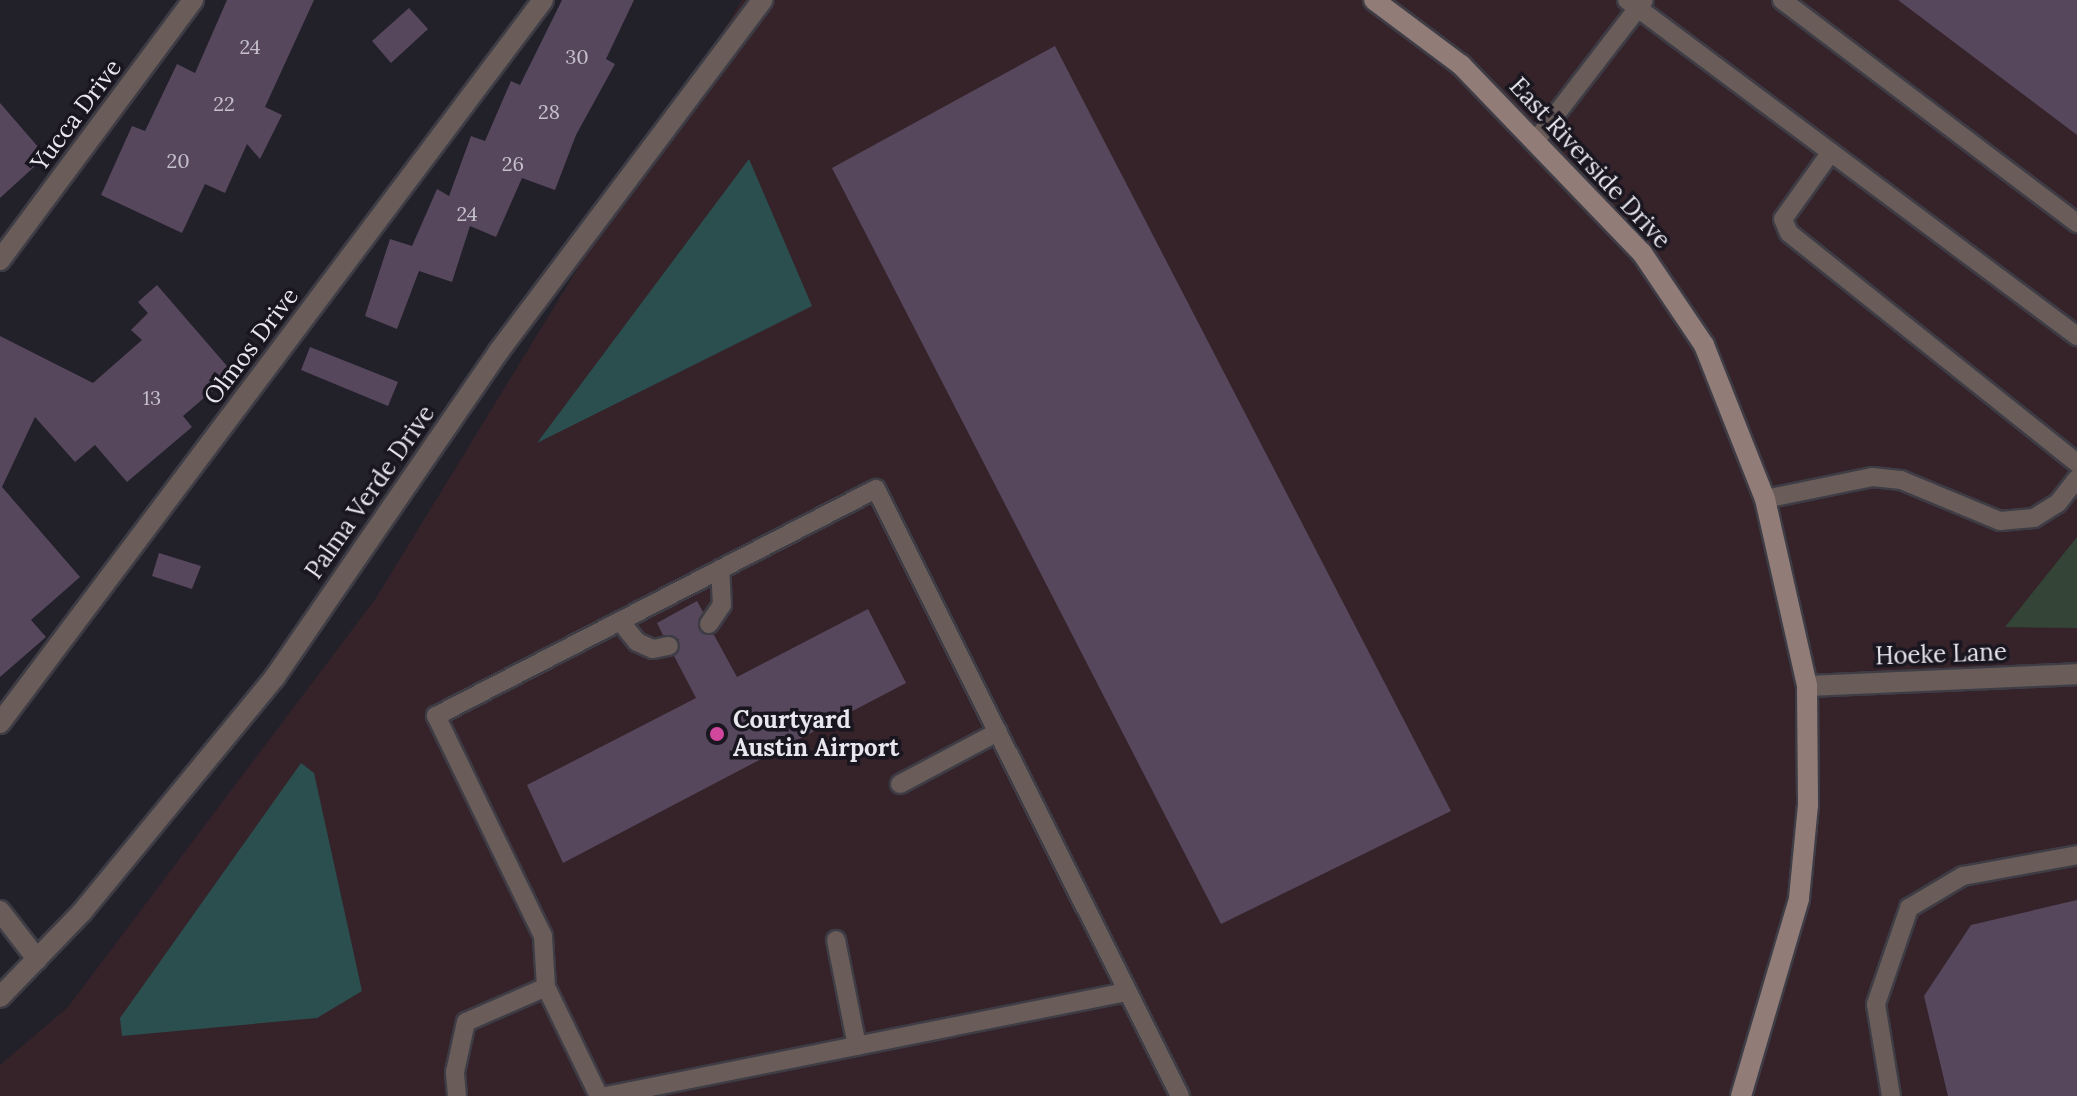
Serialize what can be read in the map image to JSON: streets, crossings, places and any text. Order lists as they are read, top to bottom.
{
  "streets": {
    "main road": ["East Riverside Drive"],
    "street": [
      "Yucca Drive",
      "Olmos Drive",
      "Palma Verde Drive",
      "Hoeke Lane"
    ]
  },
  "crossings": [
    ["East Riverside Drive", "Hoeke Lane"]
  ],
  "places": ["Courtyard Austin Airport"],
  "house_numbers": [
    "24",
    "30",
    "22",
    "28",
    "20",
    "26",
    "24",
    "13"
  ]
}
